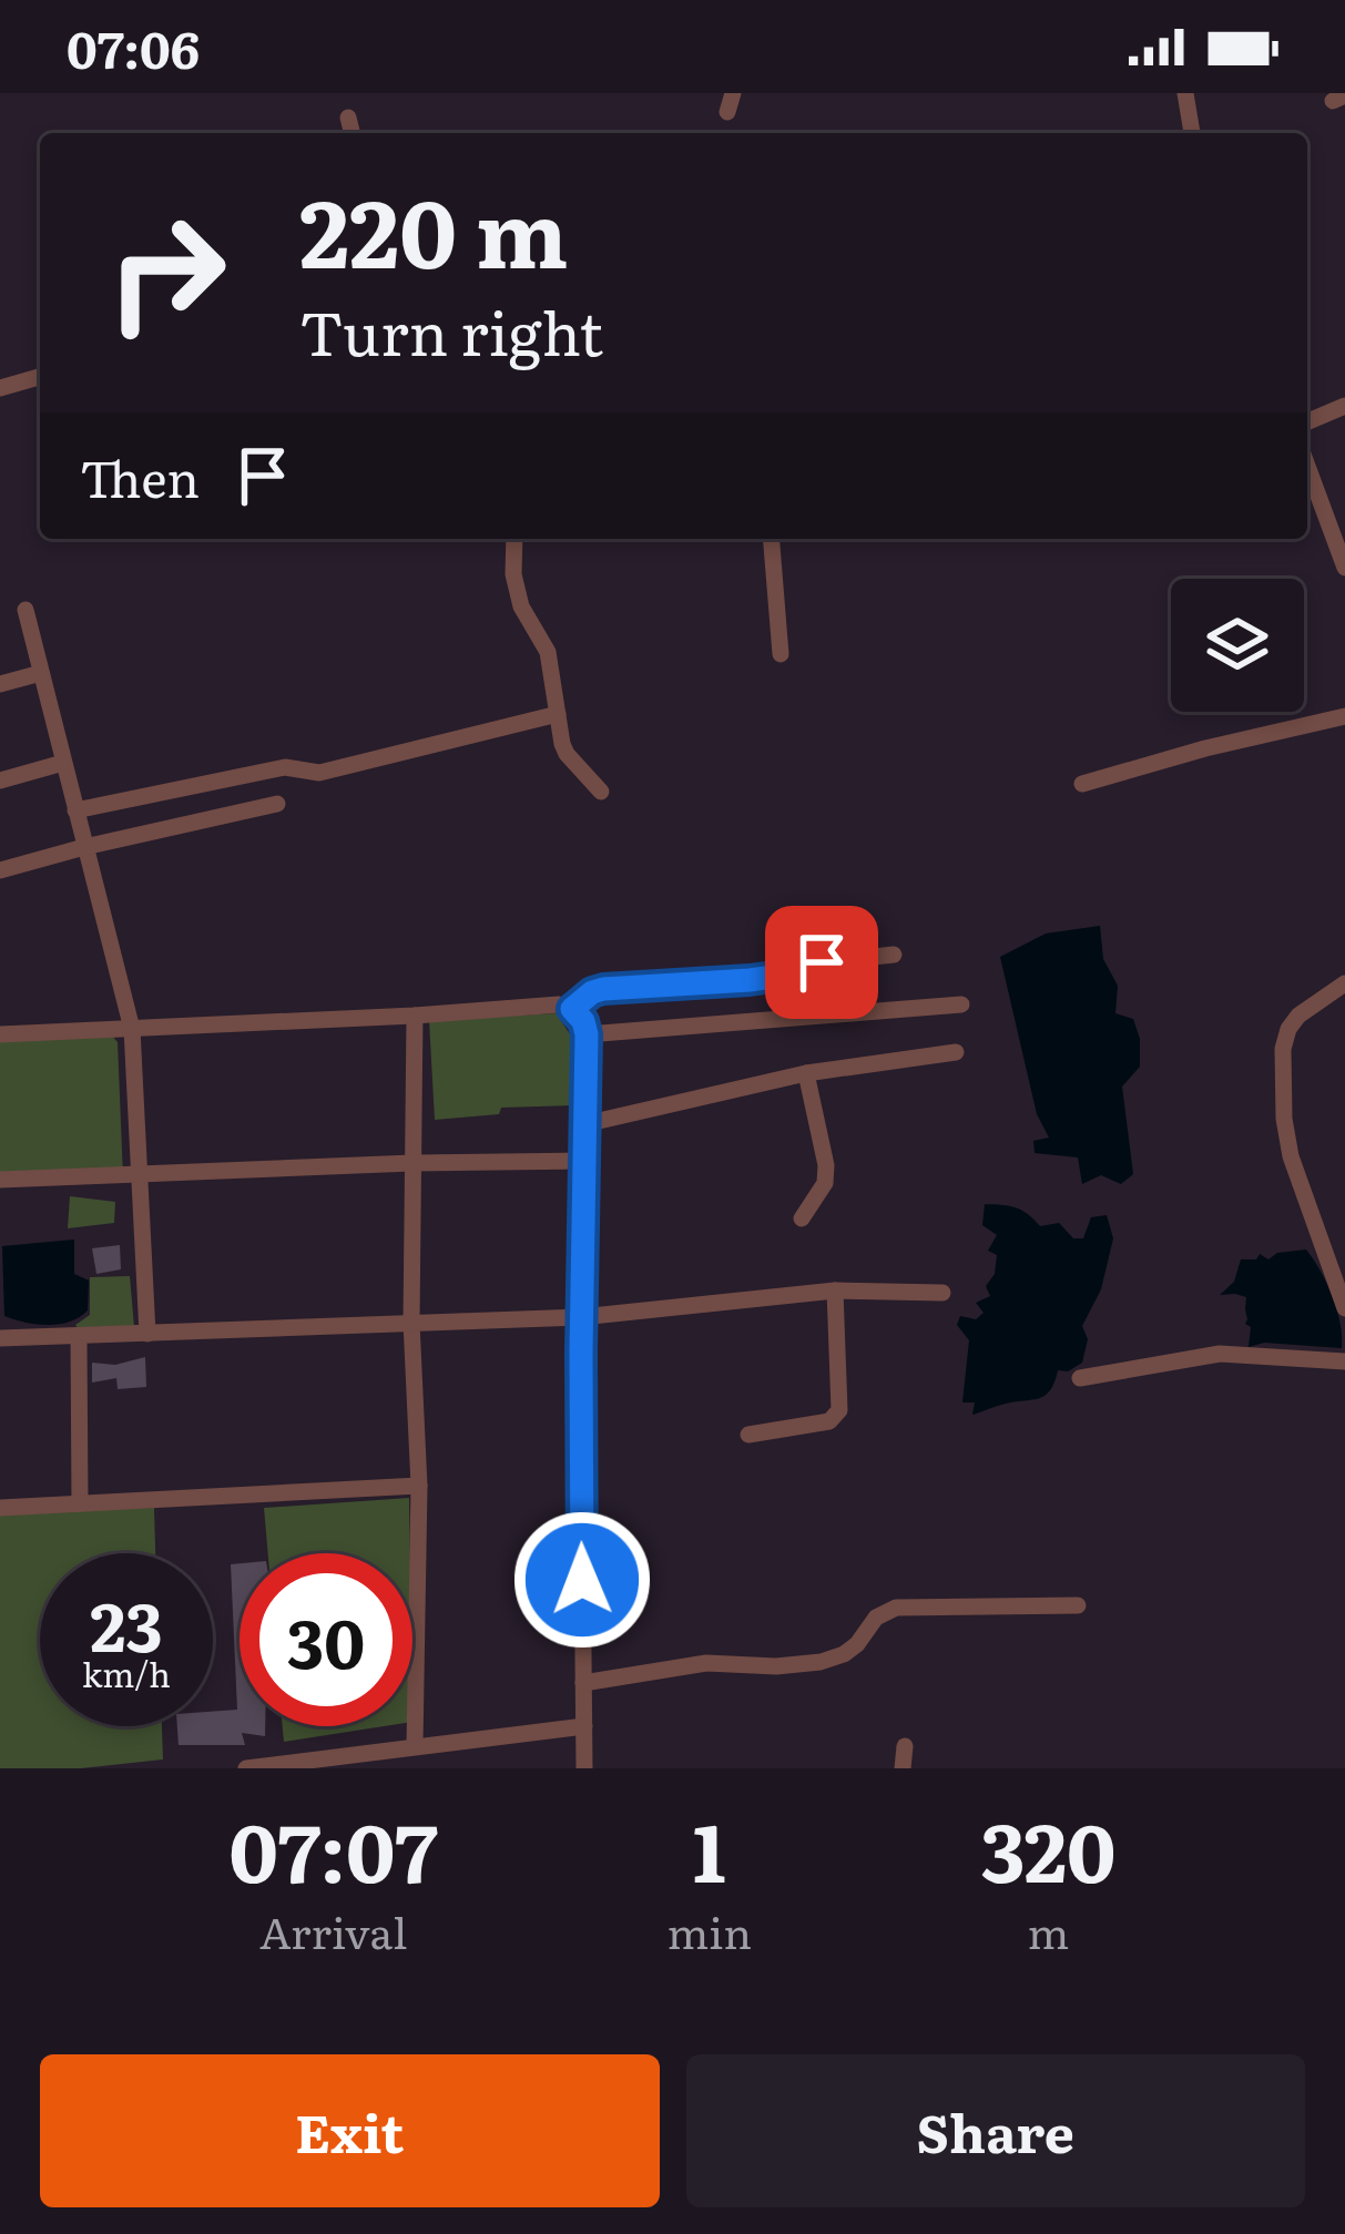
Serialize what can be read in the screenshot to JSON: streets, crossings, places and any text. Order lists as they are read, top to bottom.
{
  "page": {
    "status": "07:06",
    "turn": ["220 m", "Turn right"],
    "then": "Then",
    "speed": "23 km/h",
    "limit": "30",
    "eta": [
      "07:07",
      "Arrival",
      "1",
      "min",
      "320",
      "m"
    ],
    "buttons": ["Exit", "Share"]
  }
}
